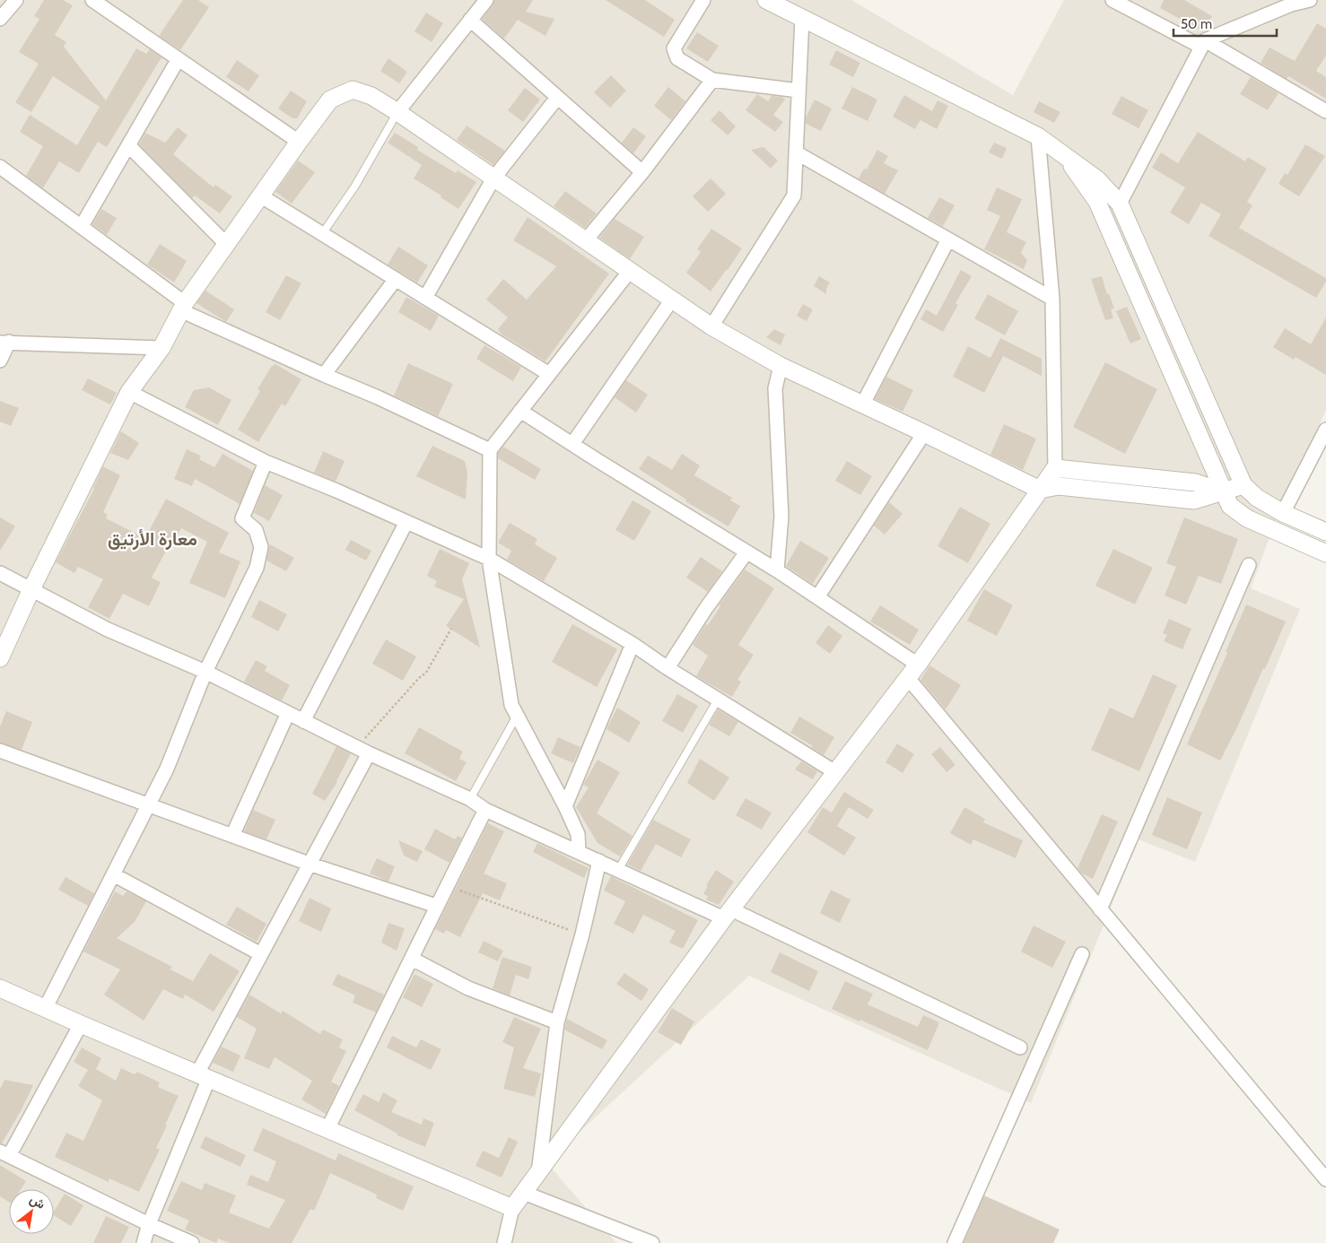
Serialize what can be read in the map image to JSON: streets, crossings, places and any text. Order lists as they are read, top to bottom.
{
  "districts": ["معارة الأرتيق"],
  "scale_bar": "50 m",
  "north": "top right"
}
